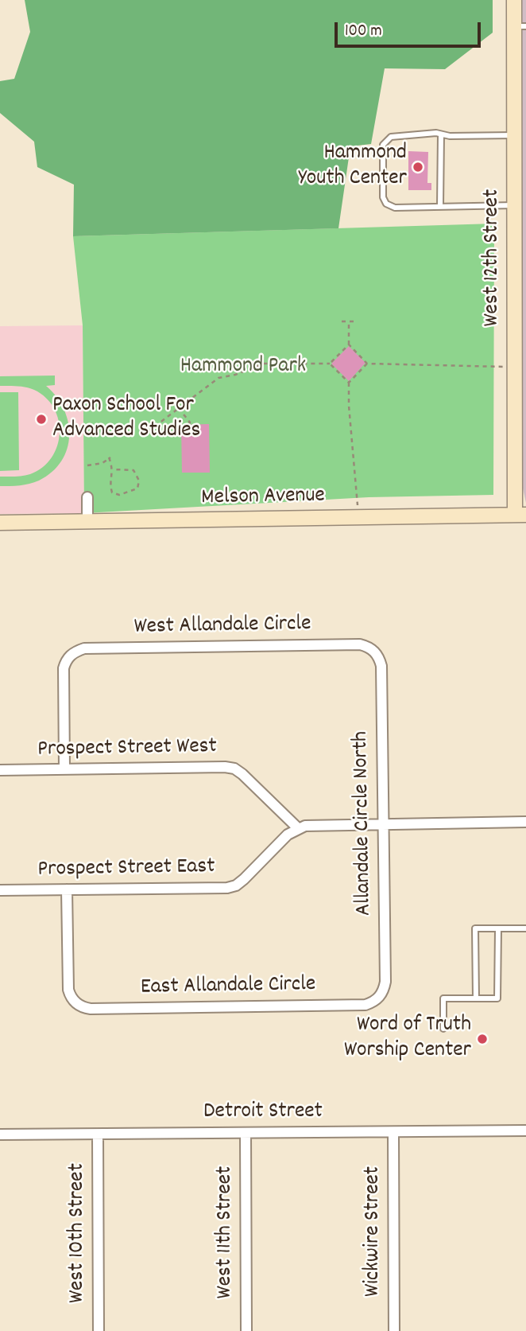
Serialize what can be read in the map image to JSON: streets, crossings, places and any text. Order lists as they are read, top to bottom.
{
  "streets": {
    "street": [
      "West 12th Street",
      "Melson Avenue",
      "West Allandale Circle",
      "Prospect Street West",
      "Allandale Circle North",
      "Prospect Street East",
      "East Allandale Circle",
      "Detroit Street",
      "Wickwire Street",
      "West 11th Street",
      "West 10th Street"
    ]
  },
  "crossings": [
    ["West 12th Street", "Melson Avenue"],
    ["West Allandale Circle", "Prospect Street West"],
    ["West Allandale Circle", "Allandale Circle North"],
    ["Prospect Street West", "Prospect Street East"],
    ["Allandale Circle North", "East Allandale Circle"],
    ["Prospect Street East", "East Allandale Circle"],
    ["Detroit Street", "Wickwire Street"],
    ["Detroit Street", "West 11th Street"],
    ["Detroit Street", "West 10th Street"]
  ],
  "parks": ["Hammond Park"],
  "places": ["Hammond Youth Center", "Paxon School For Advanced Studies", "Word of Truth Worship Center"],
  "scale_bar": "100 m"
}
